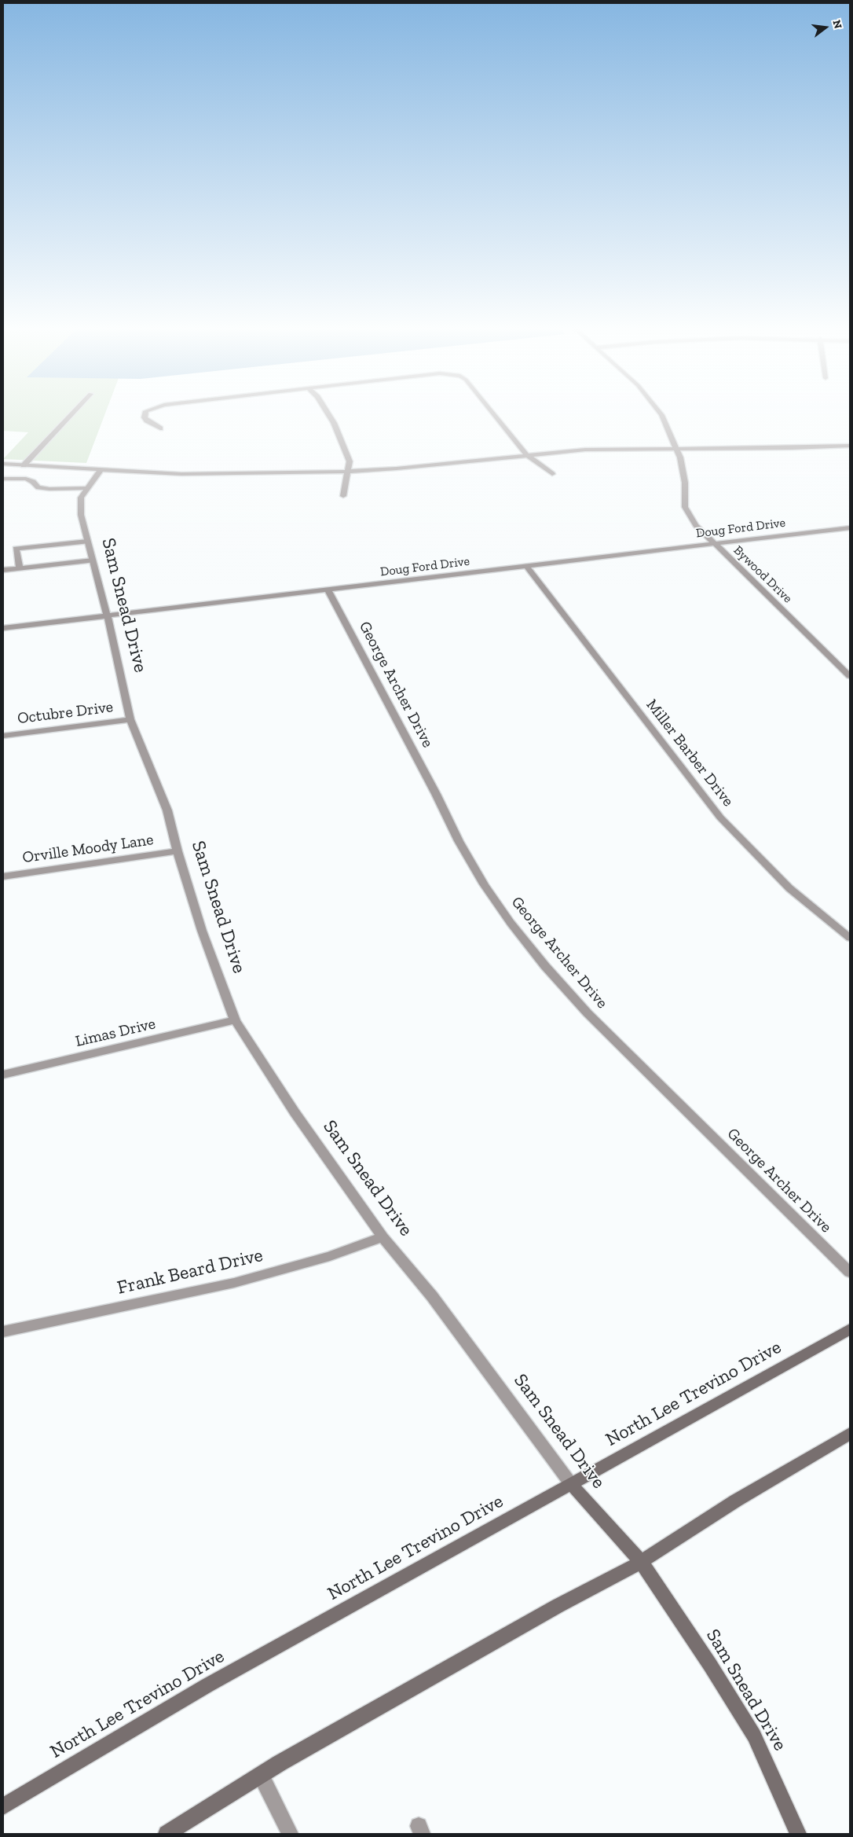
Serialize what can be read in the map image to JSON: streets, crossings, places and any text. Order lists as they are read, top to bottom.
{
  "streets": {
    "main road": ["Sam Snead Drive", "North Lee Trevino Drive"],
    "street": [
      "Doug Ford Drive",
      "Bywood Drive",
      "George Archer Drive",
      "Octubre Drive",
      "Miller Barber Drive",
      "Orville Moody Lane",
      "Limas Drive",
      "Frank Beard Drive"
    ]
  },
  "crossings": [
    ["Doug Ford Drive", "Bywood Drive"],
    ["Doug Ford Drive", "Sam Snead Drive"],
    ["Doug Ford Drive", "George Archer Drive"],
    ["Doug Ford Drive", "Miller Barber Drive"],
    ["Sam Snead Drive", "Octubre Drive"],
    ["Sam Snead Drive", "Orville Moody Lane"],
    ["Sam Snead Drive", "Limas Drive"],
    ["Sam Snead Drive", "Frank Beard Drive"],
    ["Sam Snead Drive", "North Lee Trevino Drive"]
  ],
  "north": "right"
}
